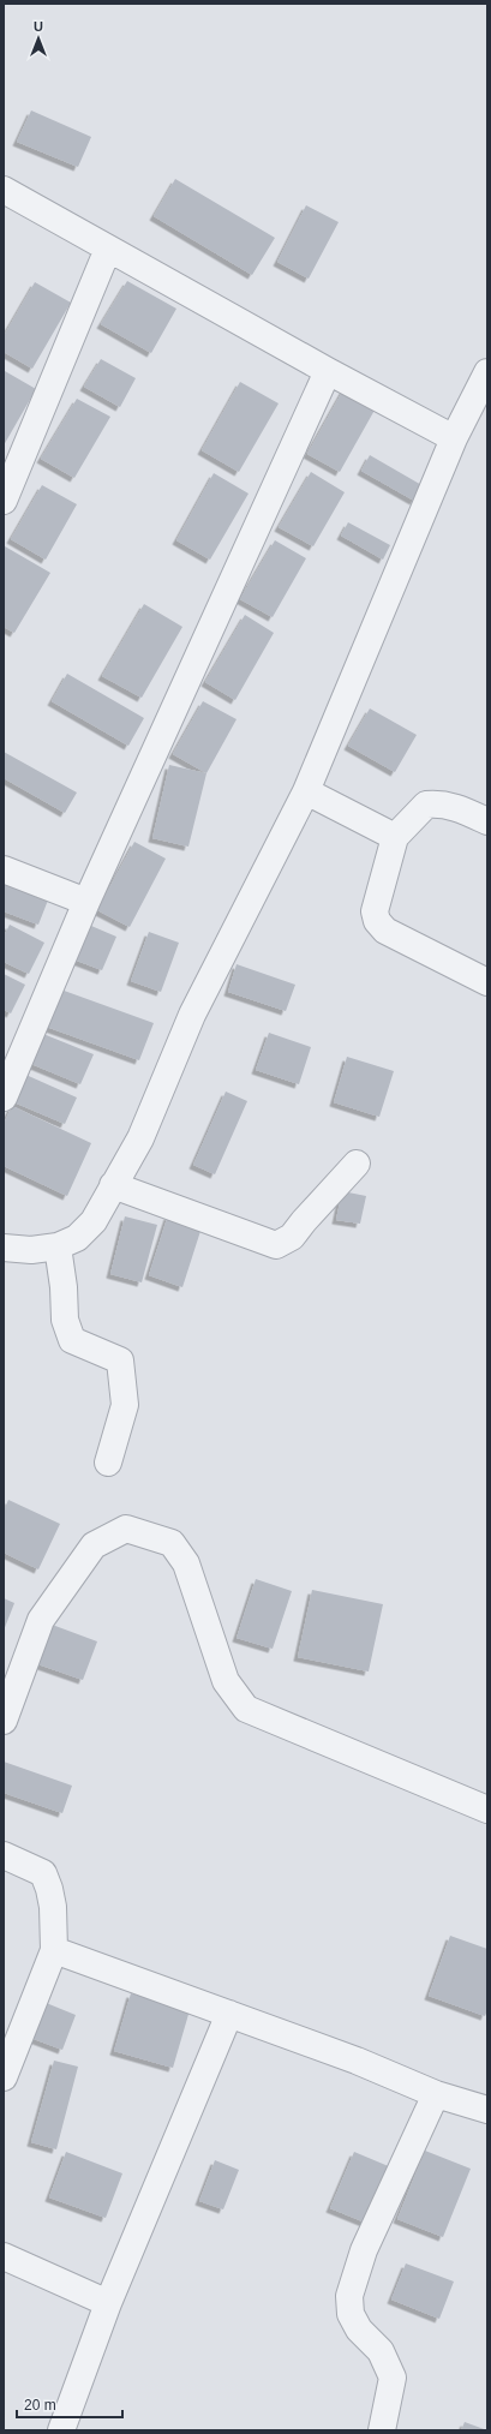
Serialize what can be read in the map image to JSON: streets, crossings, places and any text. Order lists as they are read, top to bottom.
{
  "scale_bar": "20 m",
  "north": "top"
}
